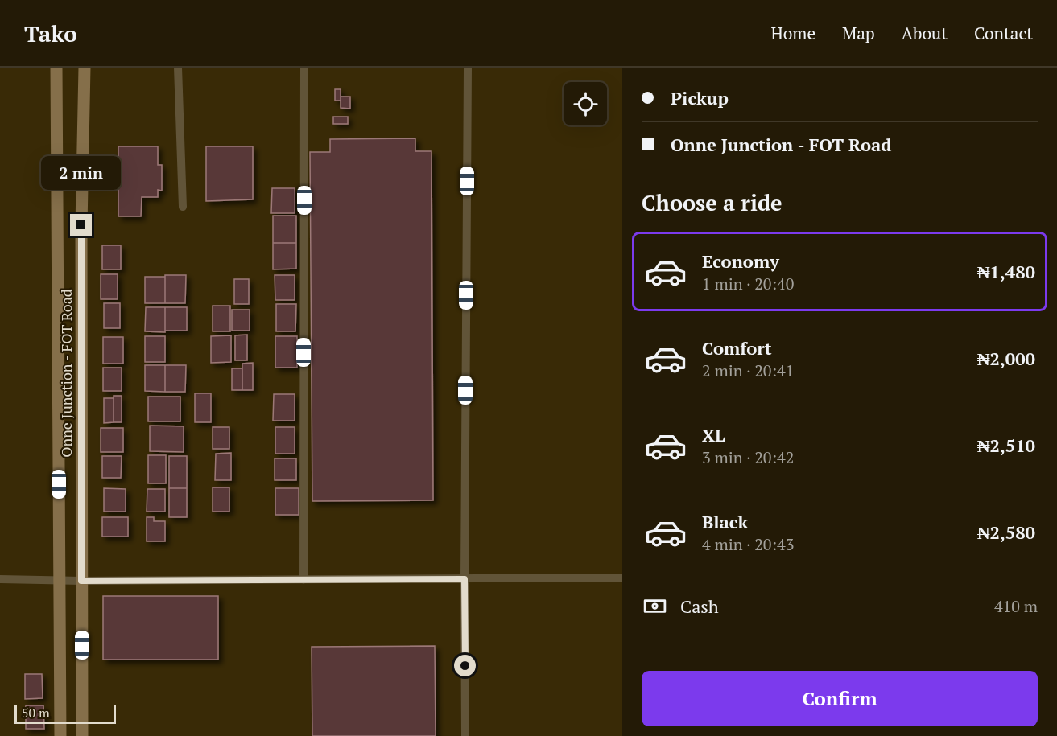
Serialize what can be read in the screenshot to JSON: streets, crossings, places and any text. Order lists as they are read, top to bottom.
{
  "streets": {
    "street": ["Onne Junction - FOT Road"]
  },
  "scale_bar": "50 m",
  "page": {
    "header": "Tako",
    "nav": [
      "Home",
      "Map",
      "About",
      "Contact"
    ],
    "banner": ["Pickup", "Onne Junction - FOT Road"],
    "bubble": "2 min",
    "heading": "Choose a ride",
    "list": [
      {
        "name": "Economy",
        "note": "1 min · 20:40",
        "value": "₦1,480"
      },
      {
        "name": "Comfort",
        "note": "2 min · 20:41",
        "value": "₦2,000"
      },
      {
        "name": "XL",
        "note": "3 min · 20:42",
        "value": "₦2,510"
      },
      {
        "name": "Black",
        "note": "4 min · 20:43",
        "value": "₦2,580"
      }
    ],
    "pay": ["Cash", "410 m"],
    "buttons": "Confirm",
    "scale": "50 m"
  }
}
